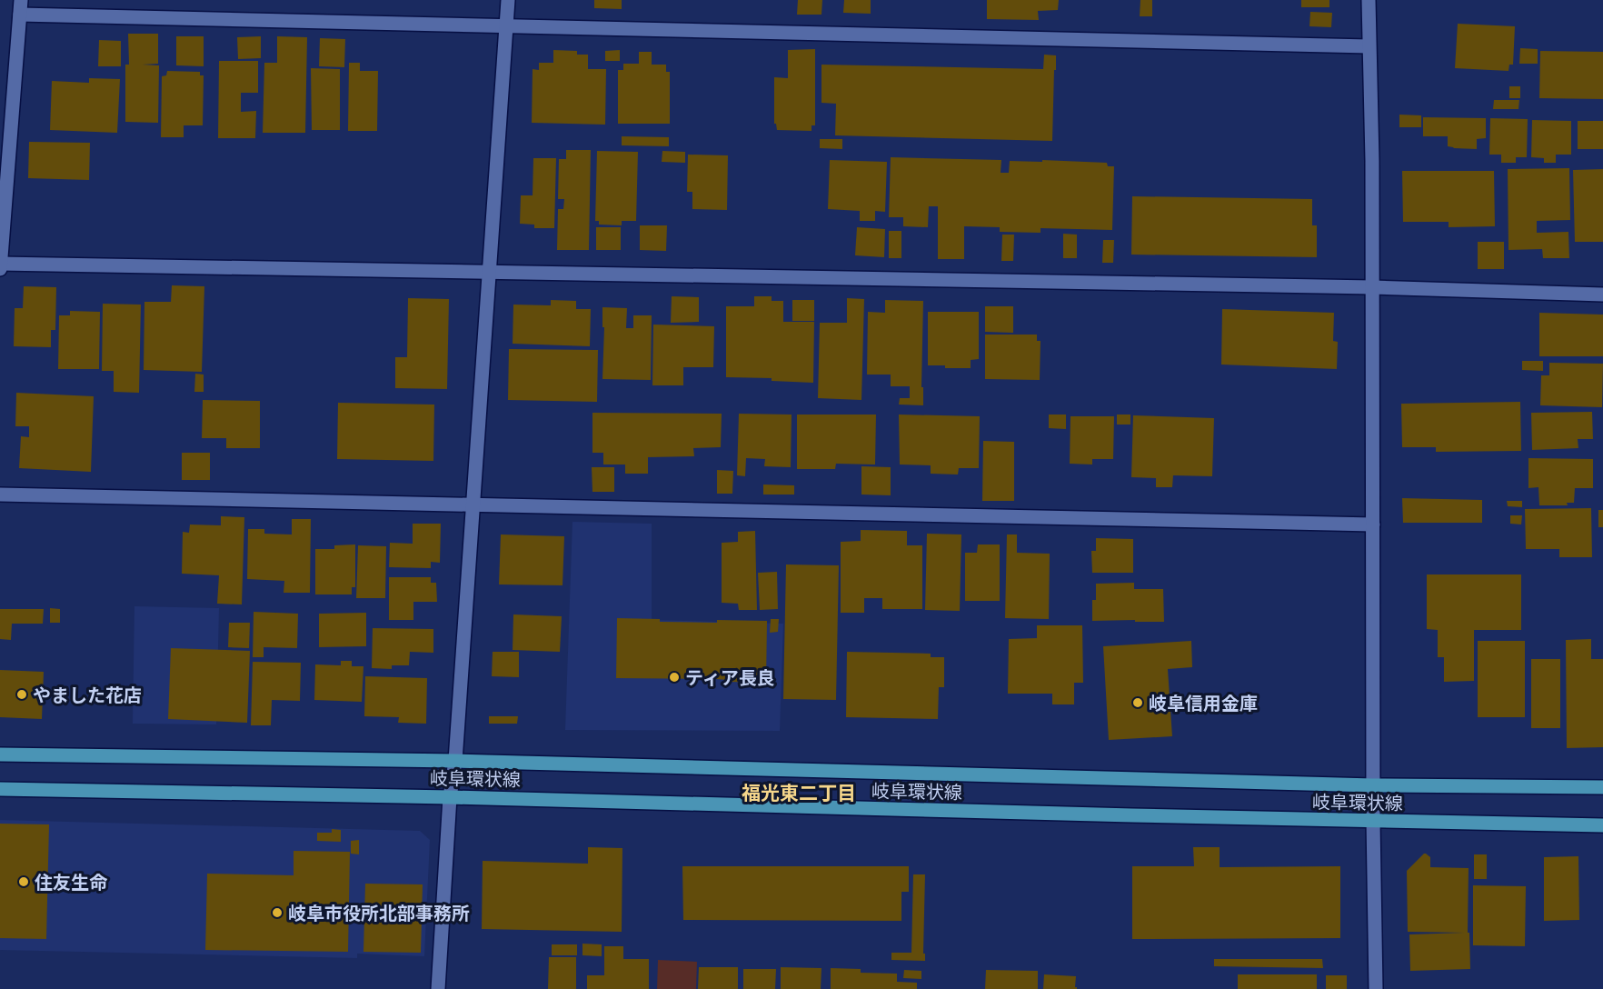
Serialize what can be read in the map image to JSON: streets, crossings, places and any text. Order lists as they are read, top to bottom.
{
  "streets": {
    "main road": ["岐阜環状線"]
  },
  "districts": ["福光東二丁目"],
  "places": [
    "ティア長良",
    "やました花店",
    "岐阜信用金庫",
    "住友生命",
    "岐阜市役所北部事務所"
  ]
}
